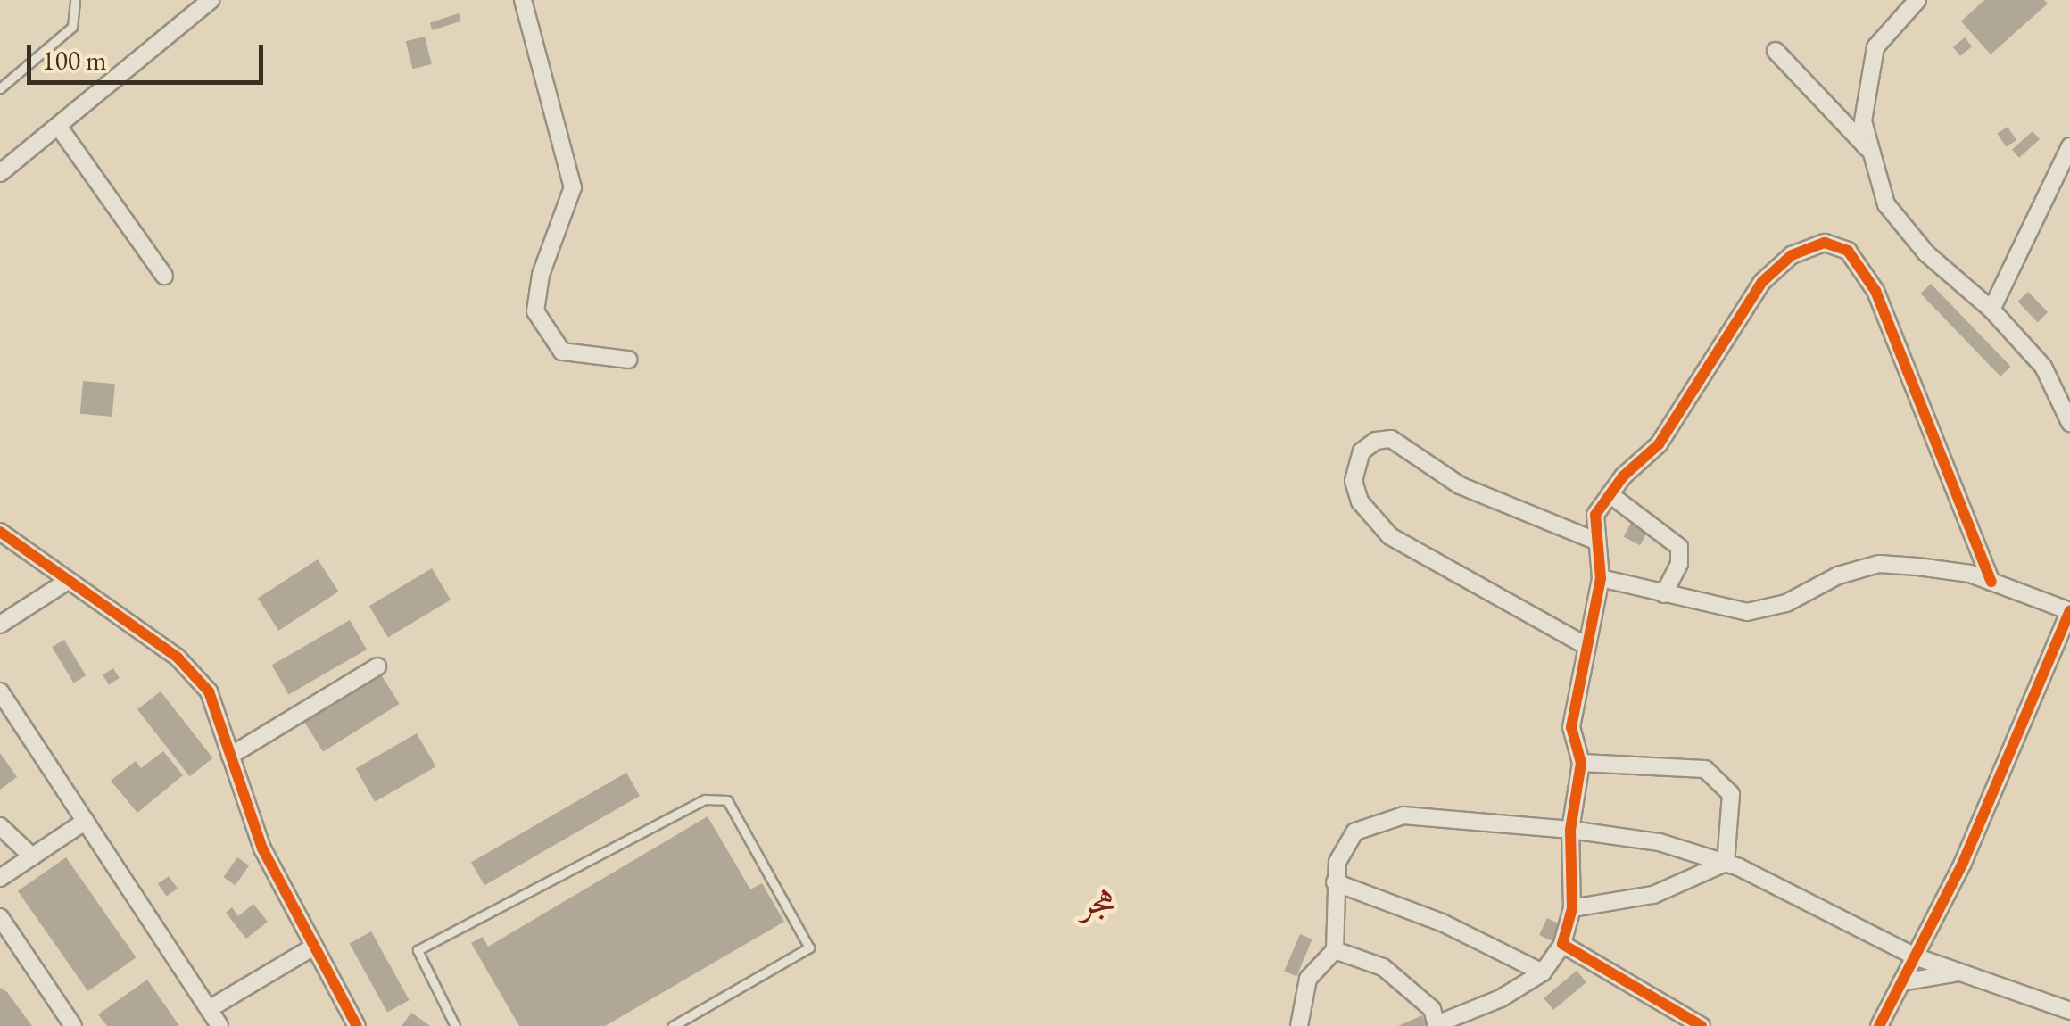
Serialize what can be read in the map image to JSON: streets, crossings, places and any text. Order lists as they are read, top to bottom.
{
  "districts": ["هجر"],
  "scale_bar": "100 m"
}
